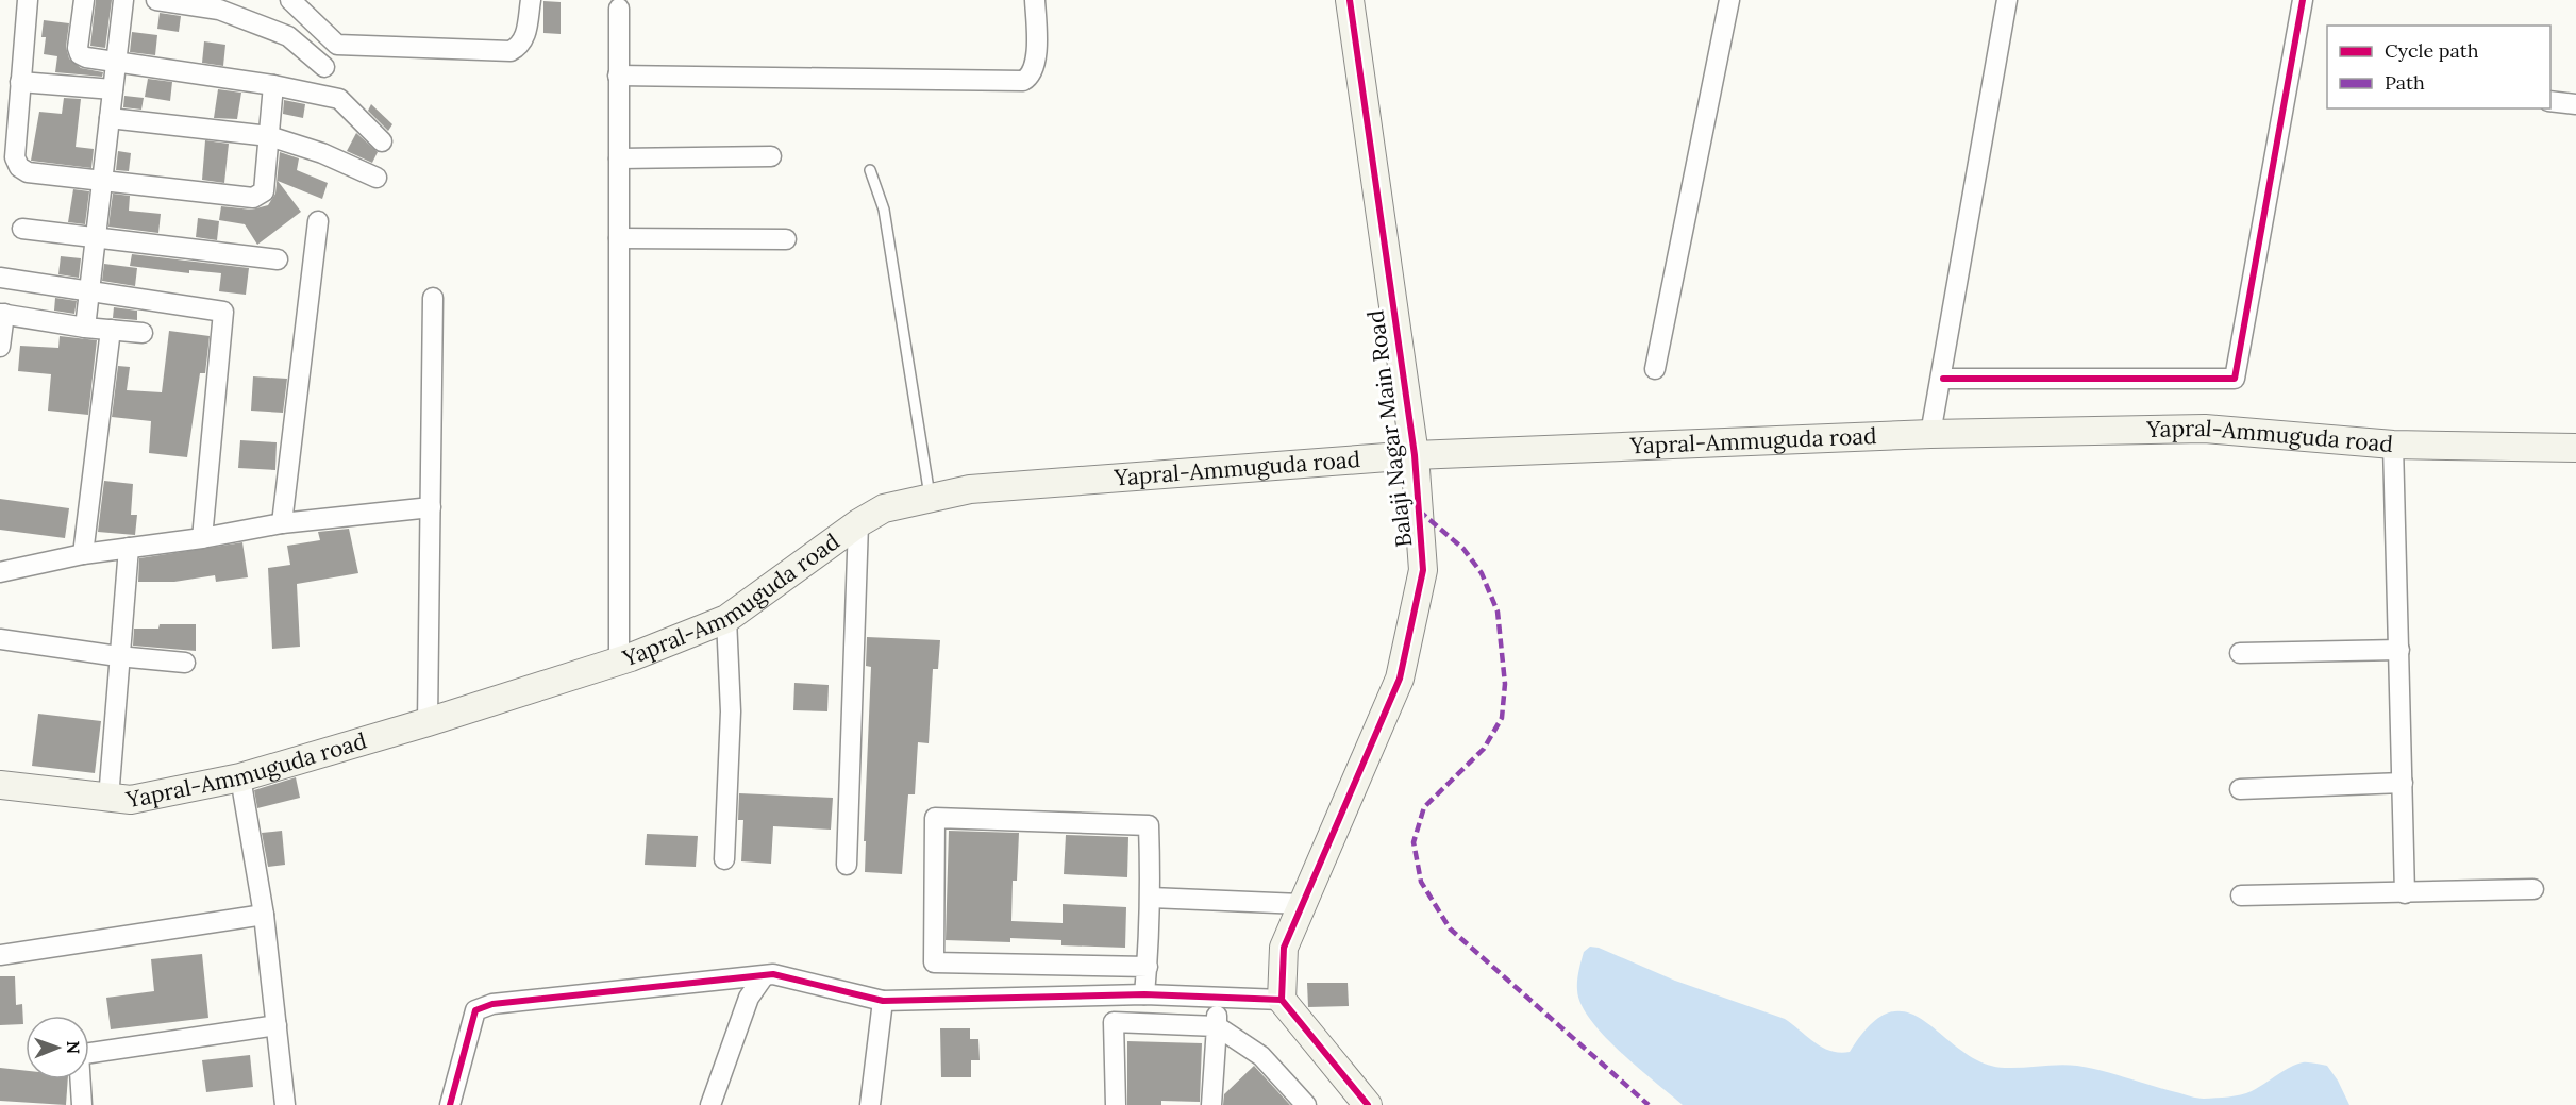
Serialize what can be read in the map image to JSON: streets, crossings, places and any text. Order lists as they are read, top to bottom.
{
  "streets": {
    "main road": ["Balaji Nagar Main Road", "Yapral-Ammuguda road"]
  },
  "crossings": [
    ["Balaji Nagar Main Road", "Yapral-Ammuguda road"]
  ],
  "legend": ["Cycle path", "Path"],
  "north": "right"
}
